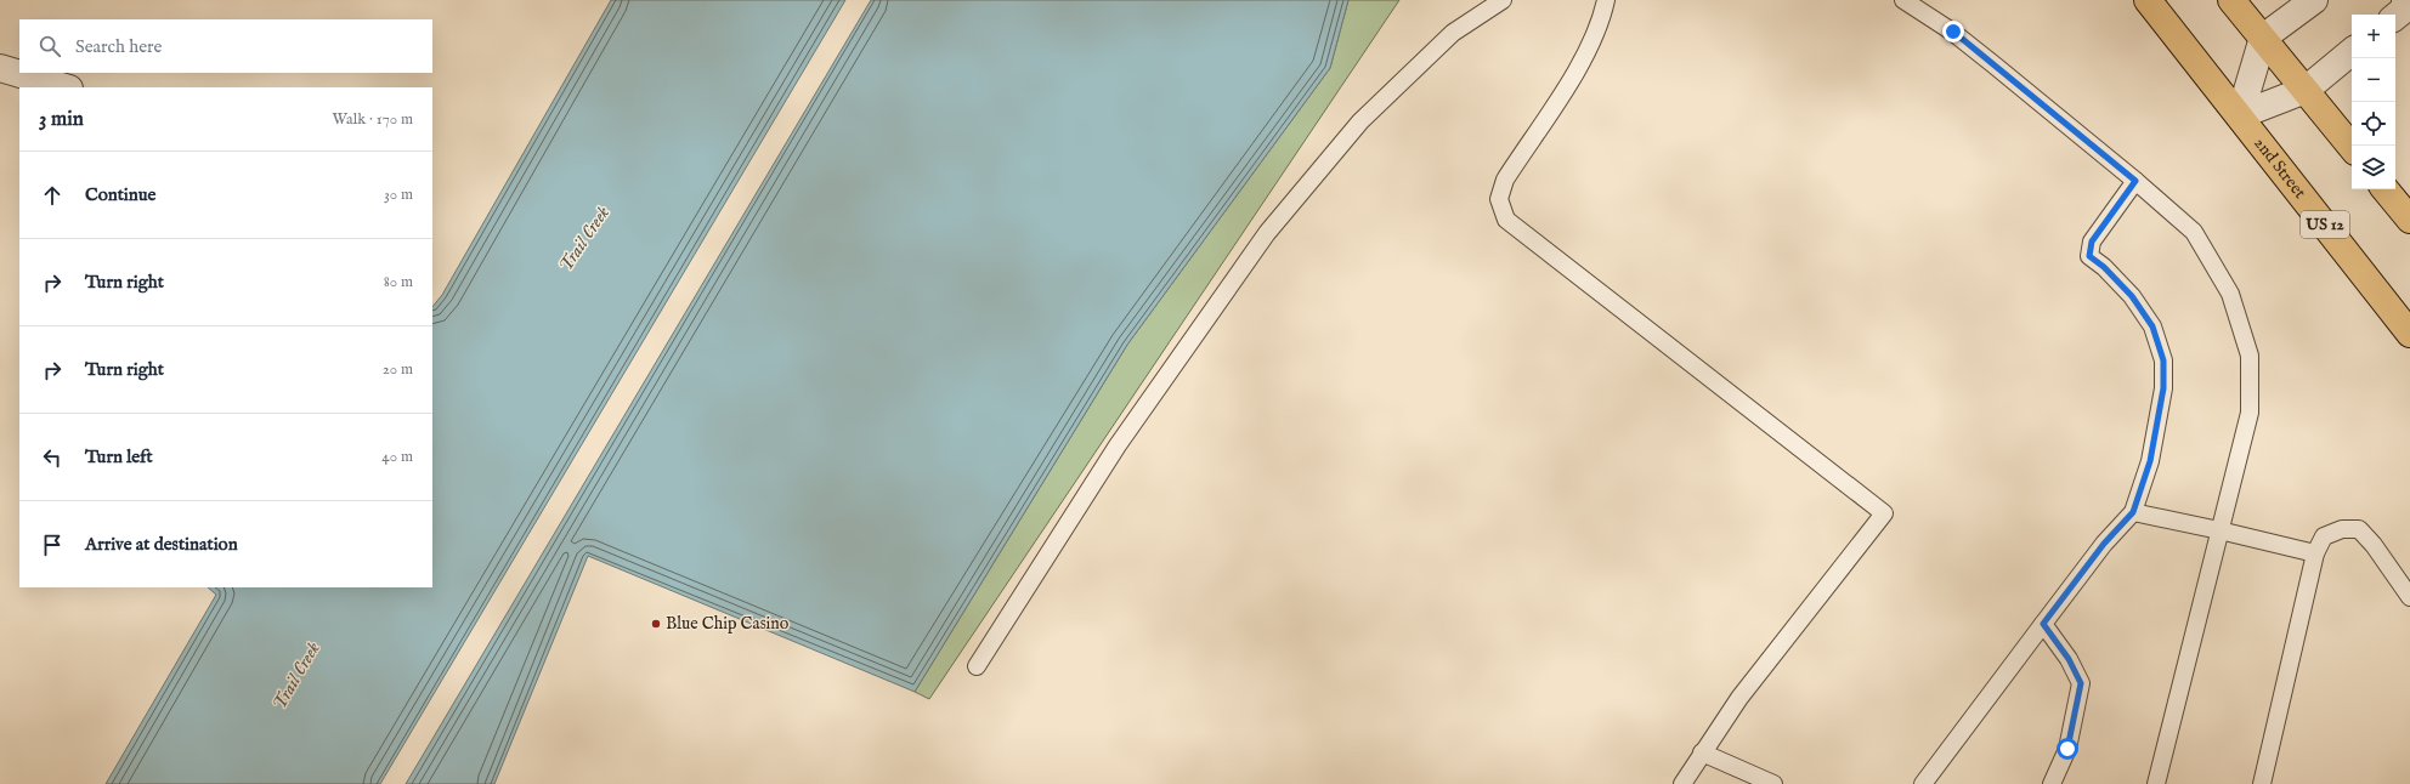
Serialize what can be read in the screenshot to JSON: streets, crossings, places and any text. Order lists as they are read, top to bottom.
{
  "streets": {
    "main road": ["2nd Street", "US 12"]
  },
  "crossings": [
    ["2nd Street", "US 12"]
  ],
  "water": ["Trail Creek"],
  "places": ["Blue Chip Casino"],
  "page": {
    "map_buttons": ["+", "−"],
    "search": "Search here",
    "heading": ["3 min", "Walk · 170 m"],
    "list": [
      ["Continue", "30 m"],
      ["Turn right", "80 m"],
      ["Turn right", "20 m"],
      ["Turn left", "40 m"],
      "Arrive at destination"
    ]
  }
}
